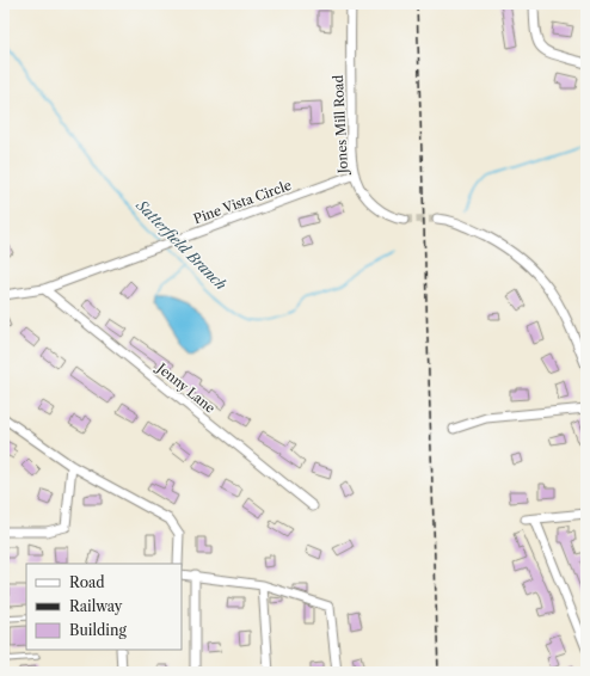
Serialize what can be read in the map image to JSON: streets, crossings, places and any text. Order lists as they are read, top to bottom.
{
  "streets": {
    "street": ["Jones Mill Road", "Pine Vista Circle", "Jenny Lane"]
  },
  "crossings": [
    ["Jones Mill Road", "Pine Vista Circle"],
    ["Pine Vista Circle", "Jenny Lane"]
  ],
  "water": ["Satterfield Branch"],
  "legend": ["Road", "Railway", "Building"]
}
